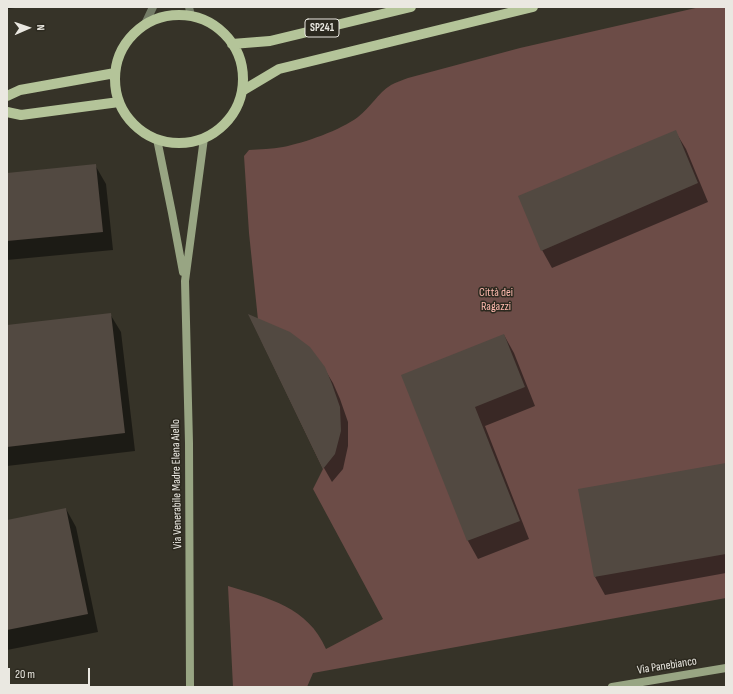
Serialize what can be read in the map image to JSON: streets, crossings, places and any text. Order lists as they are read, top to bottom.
{
  "streets": {
    "main road": ["SP241"],
    "street": ["Via Venerabile Madre Elena Aiello", "Via Panebianco"]
  },
  "crossings": [
    ["SP241", "Via Venerabile Madre Elena Aiello"]
  ],
  "parks": ["Città dei Ragazzi"],
  "scale_bar": "20 m",
  "north": "right"
}
